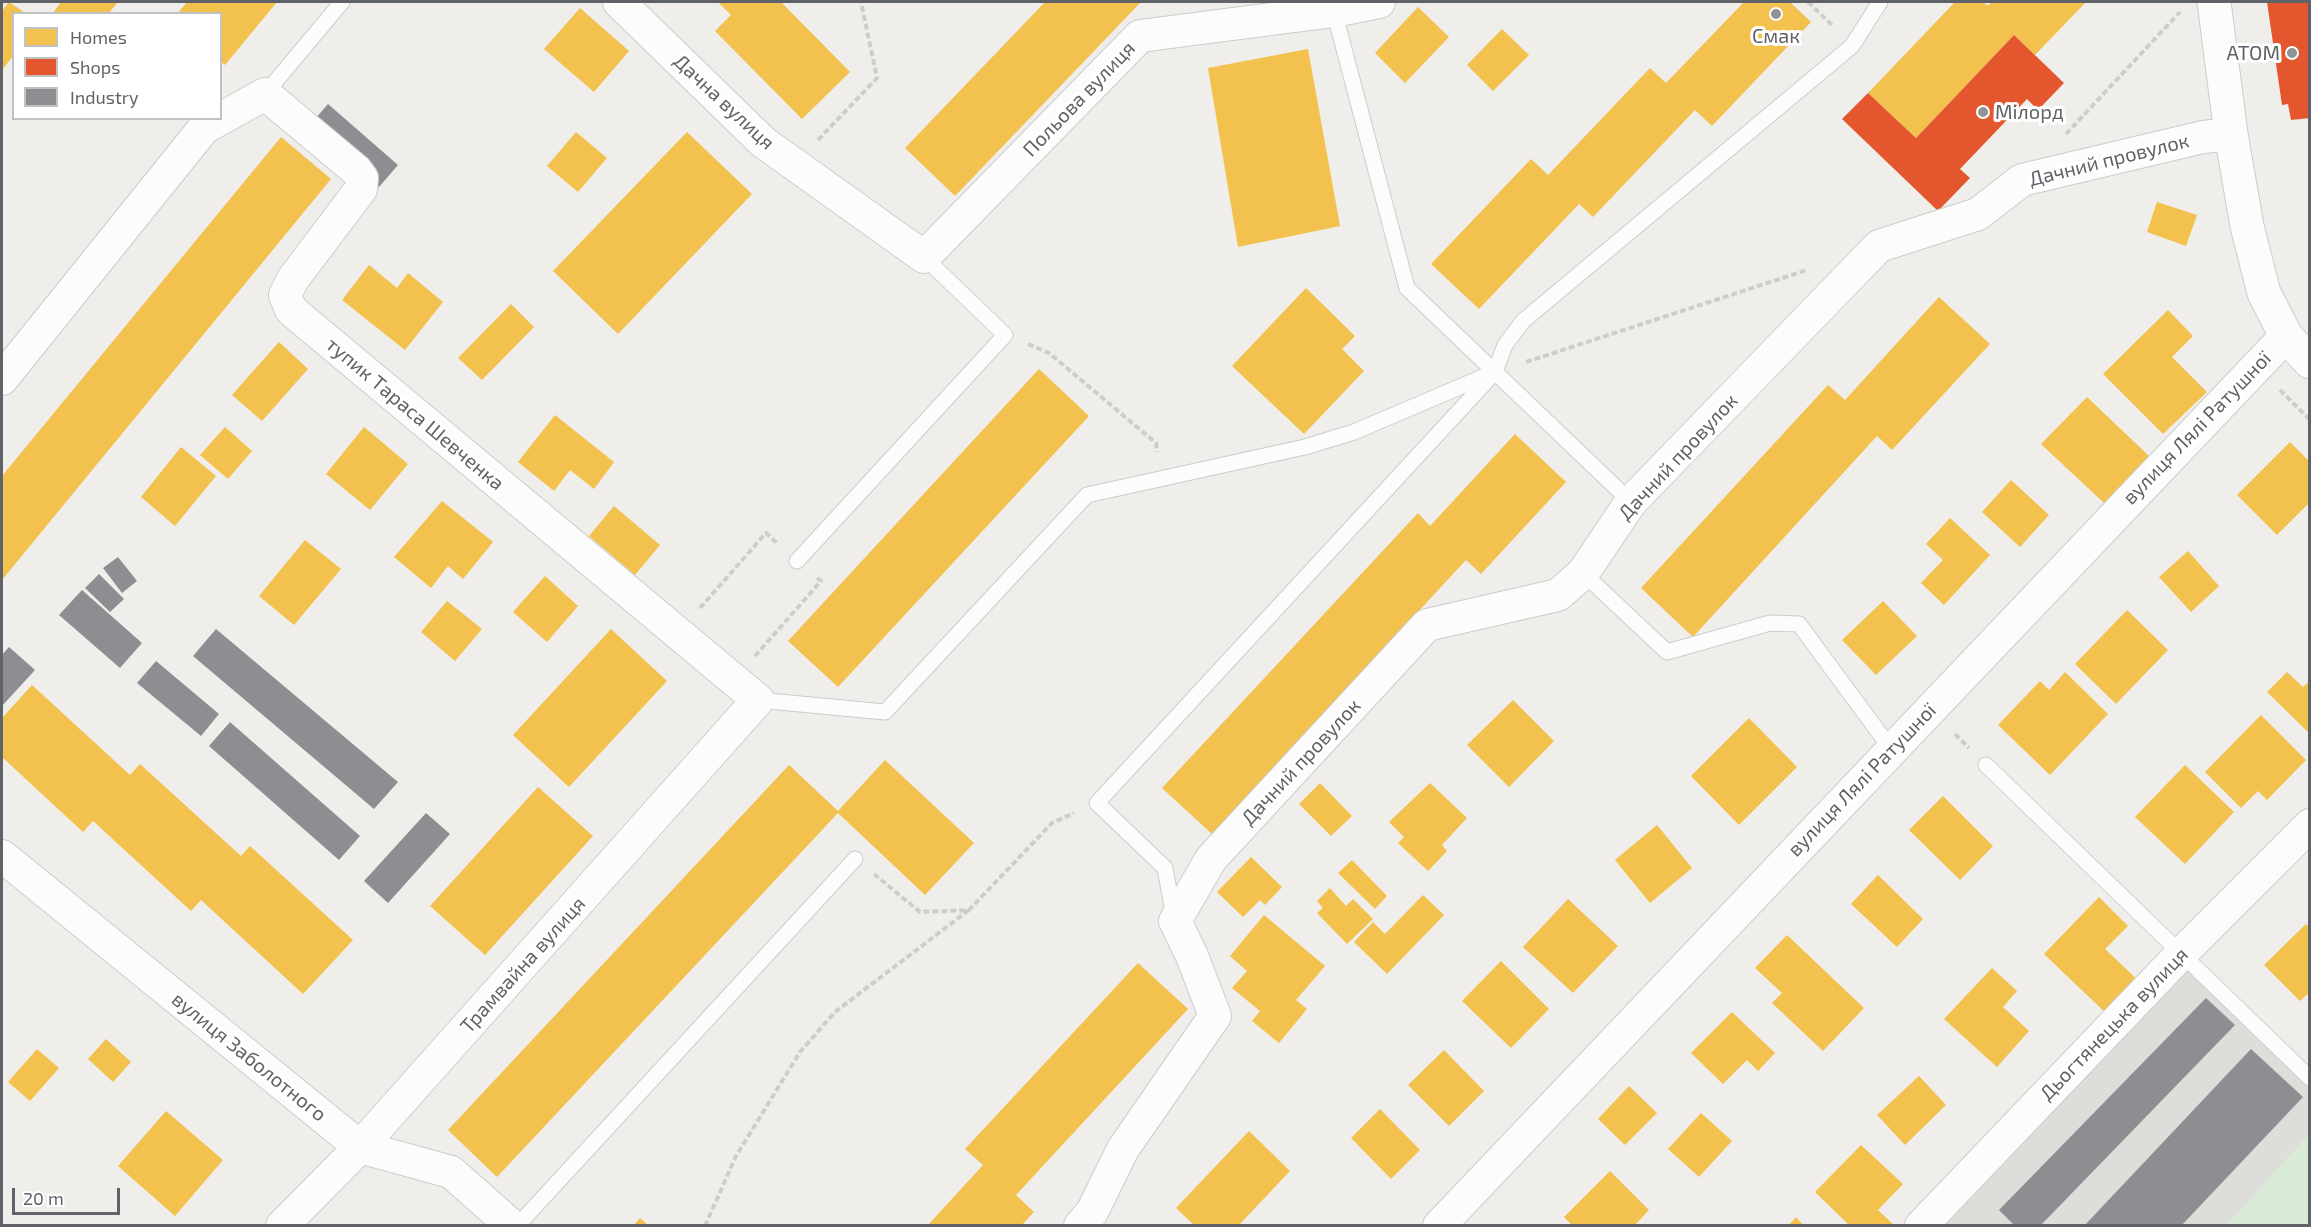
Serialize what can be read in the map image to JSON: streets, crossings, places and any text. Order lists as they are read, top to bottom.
{
  "streets": {
    "street": [
      "Польова вулиця",
      "Дачна вулиця",
      "Дачний провулок",
      "тупик Тараса Шевченка",
      "вулиця Лялі Ратушної",
      "Трамвайна вулиця",
      "Дьогтянецька вулиця",
      "вулиця Заболотного"
    ]
  },
  "crossings": [
    ["Польова вулиця", "Дачна вулиця"],
    ["тупик Тараса Шевченка", "Трамвайна вулиця"],
    ["Трамвайна вулиця", "вулиця Заболотного"]
  ],
  "places": ["Смак", "АТОМ", "Мілорд"],
  "legend": ["Homes", "Shops", "Industry"],
  "scale_bar": "20 m"
}
